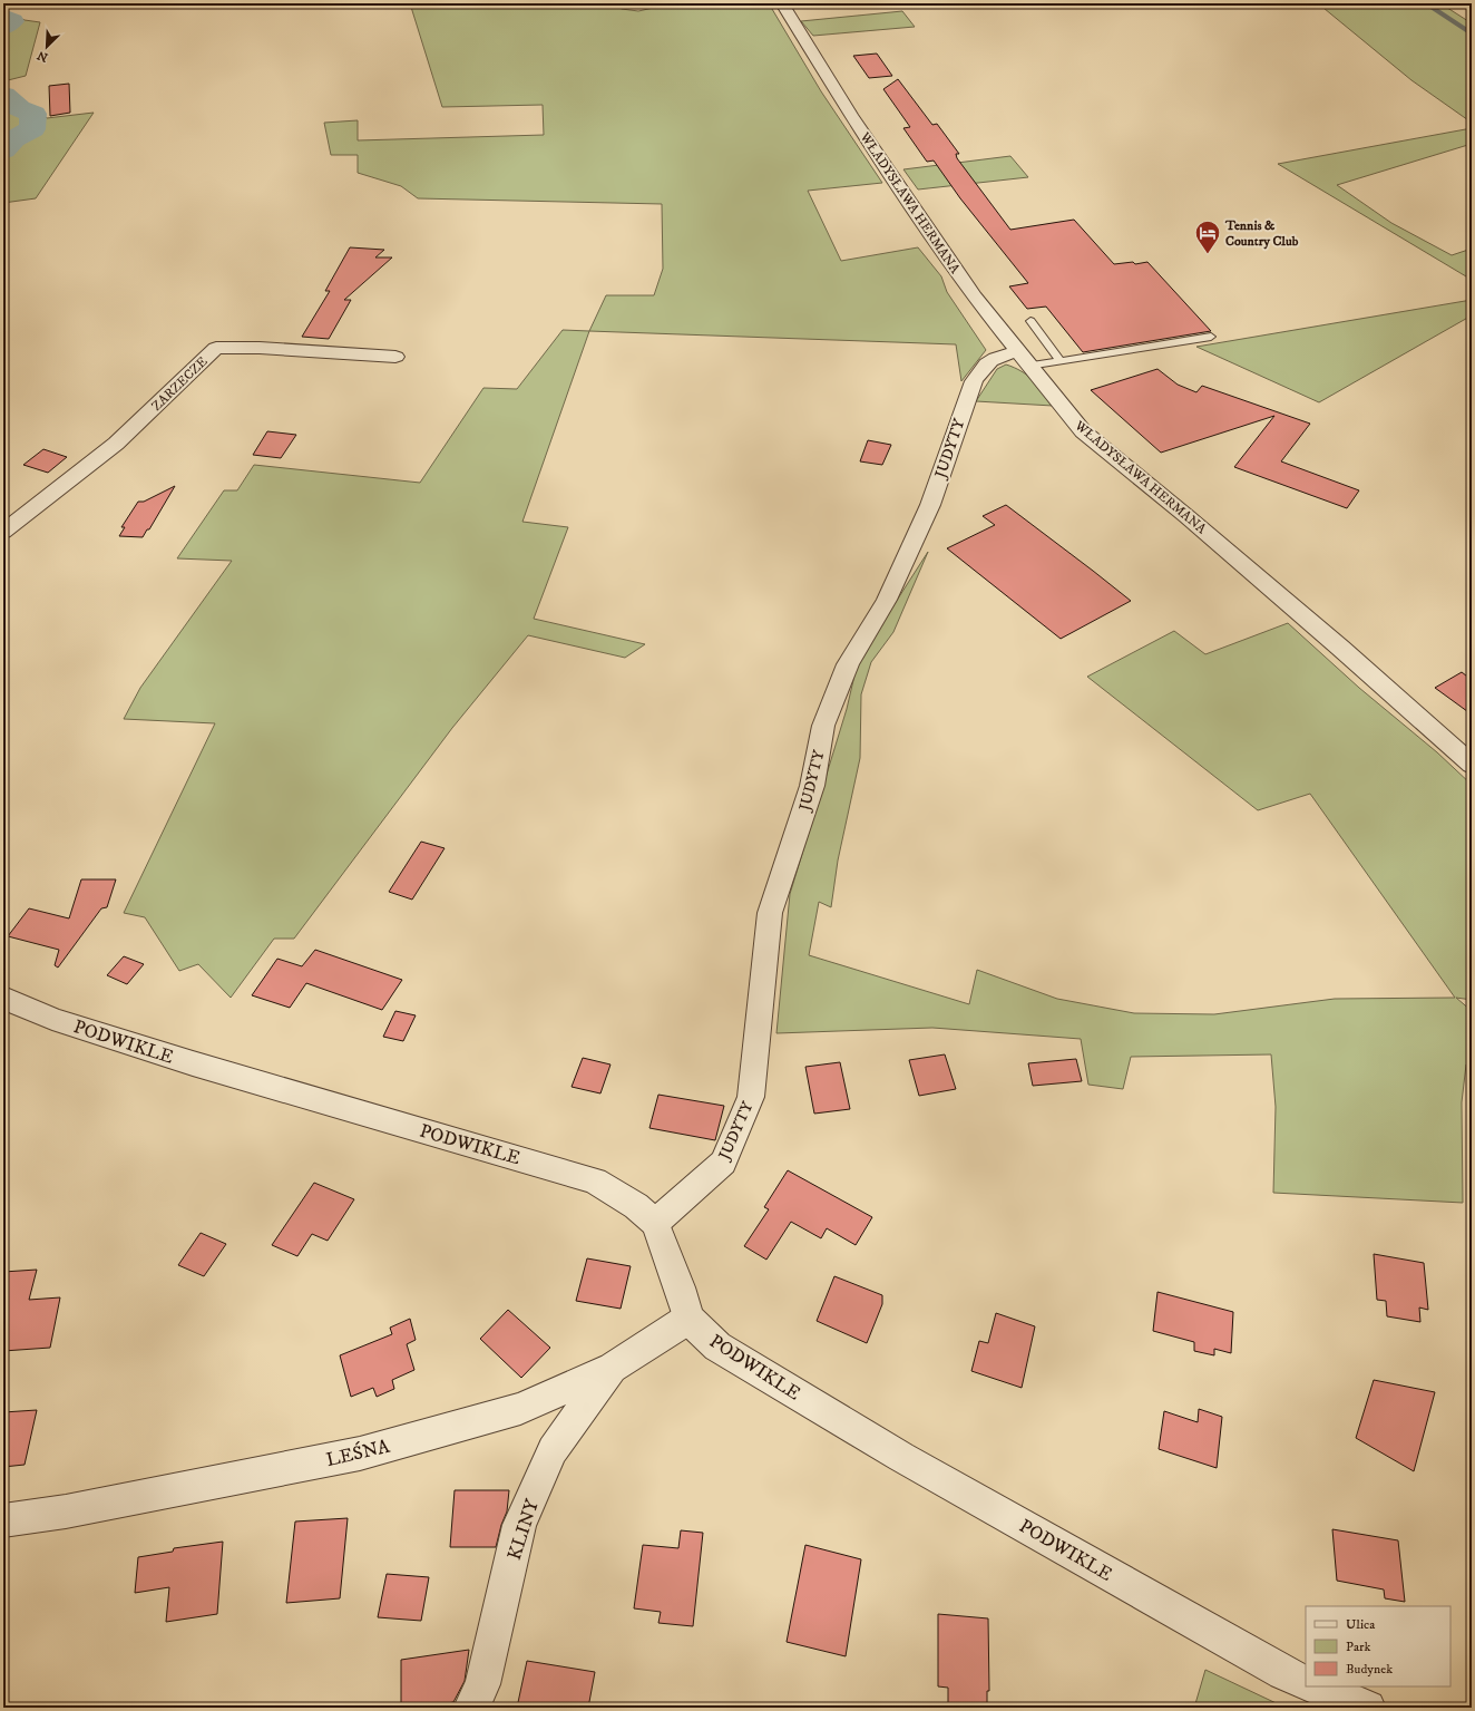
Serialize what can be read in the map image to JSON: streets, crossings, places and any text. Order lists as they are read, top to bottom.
{
  "streets": {
    "street": [
      "WŁADYSŁAWA HERMANA",
      "ZARZECZE",
      "JUDYTY",
      "PODWIKLE",
      "LEŚNA",
      "KLINY"
    ]
  },
  "crossings": [
    ["WŁADYSŁAWA HERMANA", "JUDYTY"],
    ["JUDYTY", "PODWIKLE"],
    ["PODWIKLE", "LEŚNA"],
    ["LEŚNA", "KLINY"]
  ],
  "places": {
    "hotel": ["Tennis & Country Club"]
  },
  "legend": ["Ulica", "Park", "Budynek"],
  "north": "bottom left"
}
